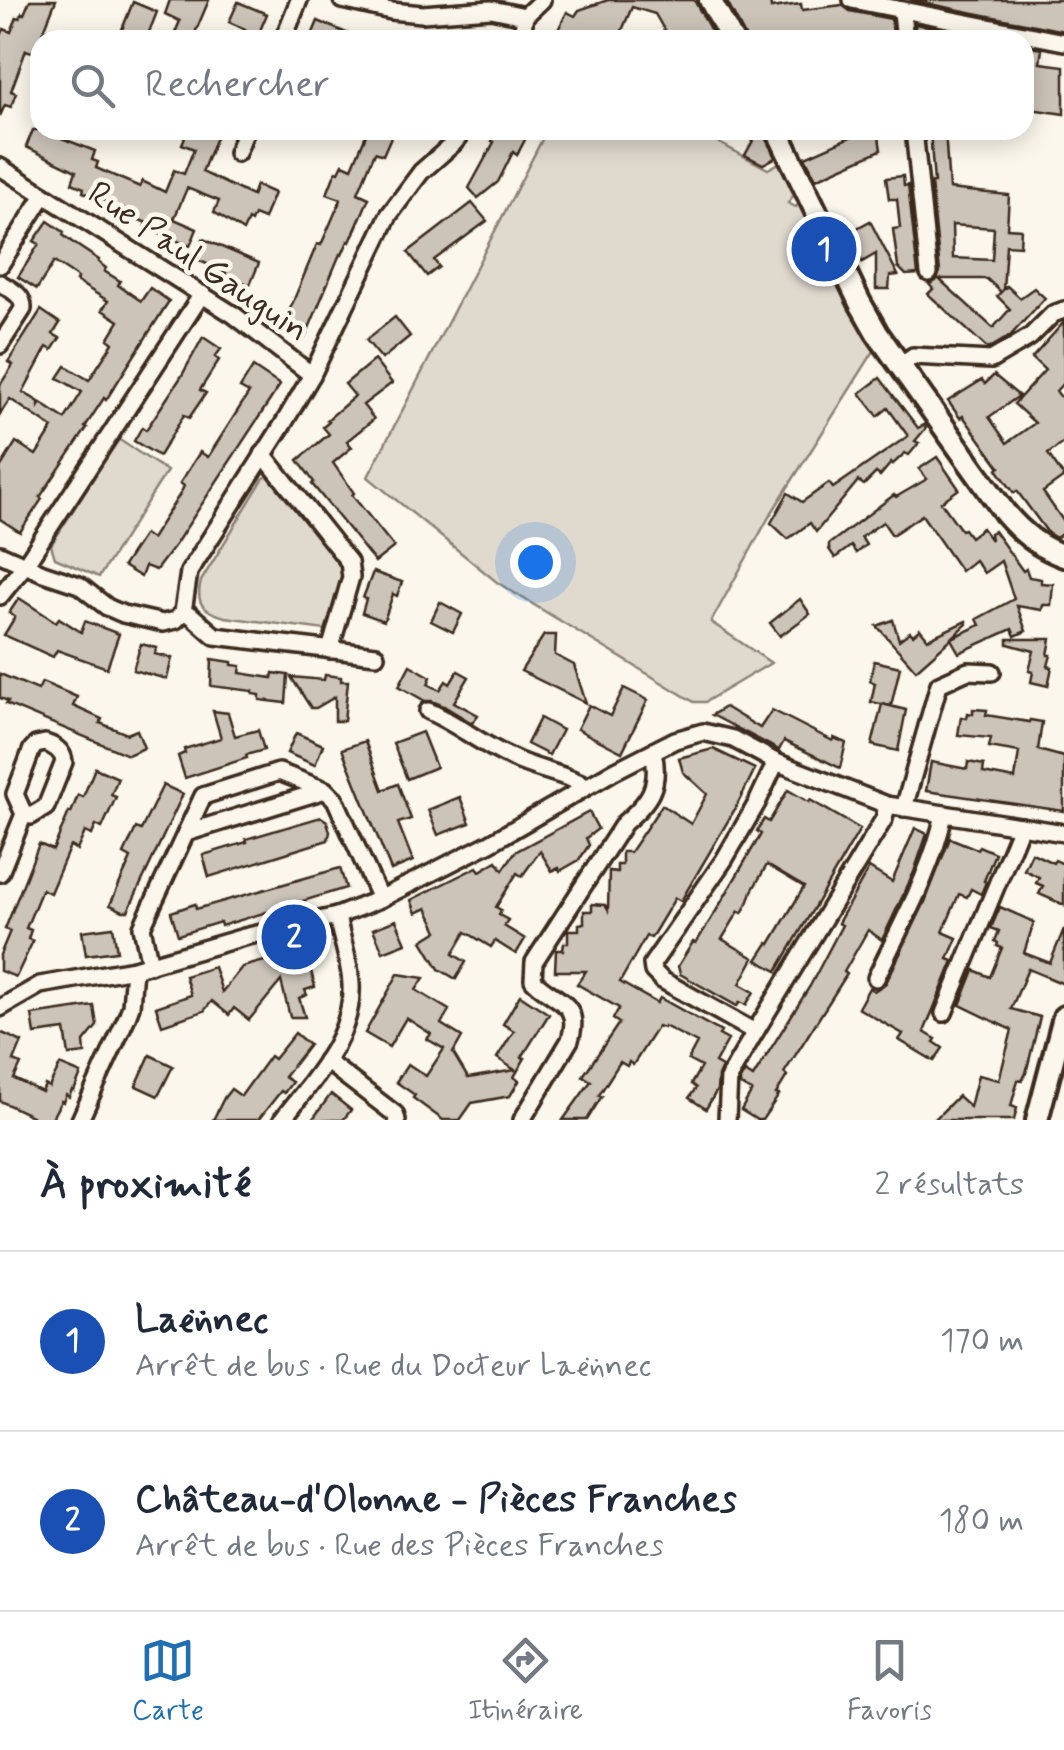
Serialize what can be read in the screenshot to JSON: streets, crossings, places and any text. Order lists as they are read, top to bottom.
{
  "streets": {
    "street": ["Rue Paul Gauguin"]
  },
  "page": {
    "search": "Rechercher",
    "pins": ["1", "2"],
    "heading": ["À proximité", "2 résultats"],
    "list": [
      {
        "mark": "1",
        "name": "Laënnec",
        "note": "Arrêt de bus · Rue du Docteur Laënnec",
        "value": "170 m"
      },
      {
        "mark": "2",
        "name": "Château-d'Olonne - Pièces Franches",
        "note": "Arrêt de bus · Rue des Pièces Franches",
        "value": "180 m"
      }
    ],
    "nav": ["Carte", "Itinéraire", "Favoris"]
  }
}
